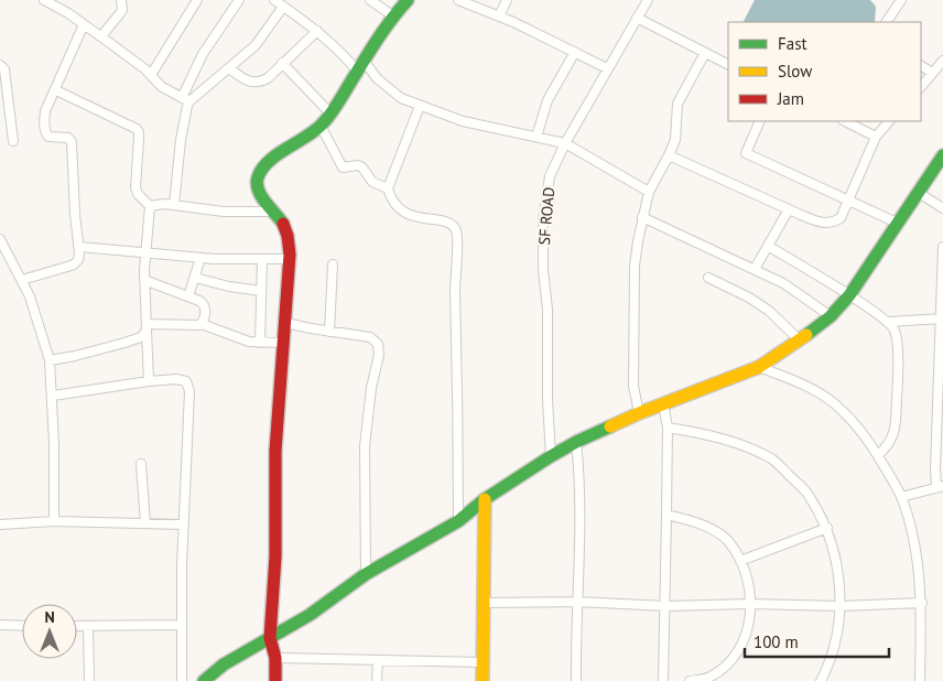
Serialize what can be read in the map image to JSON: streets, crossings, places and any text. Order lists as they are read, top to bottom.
{
  "streets": {
    "street": ["SF ROAD"]
  },
  "legend": ["Fast", "Slow", "Jam"],
  "scale_bar": "100 m",
  "north": "top"
}
